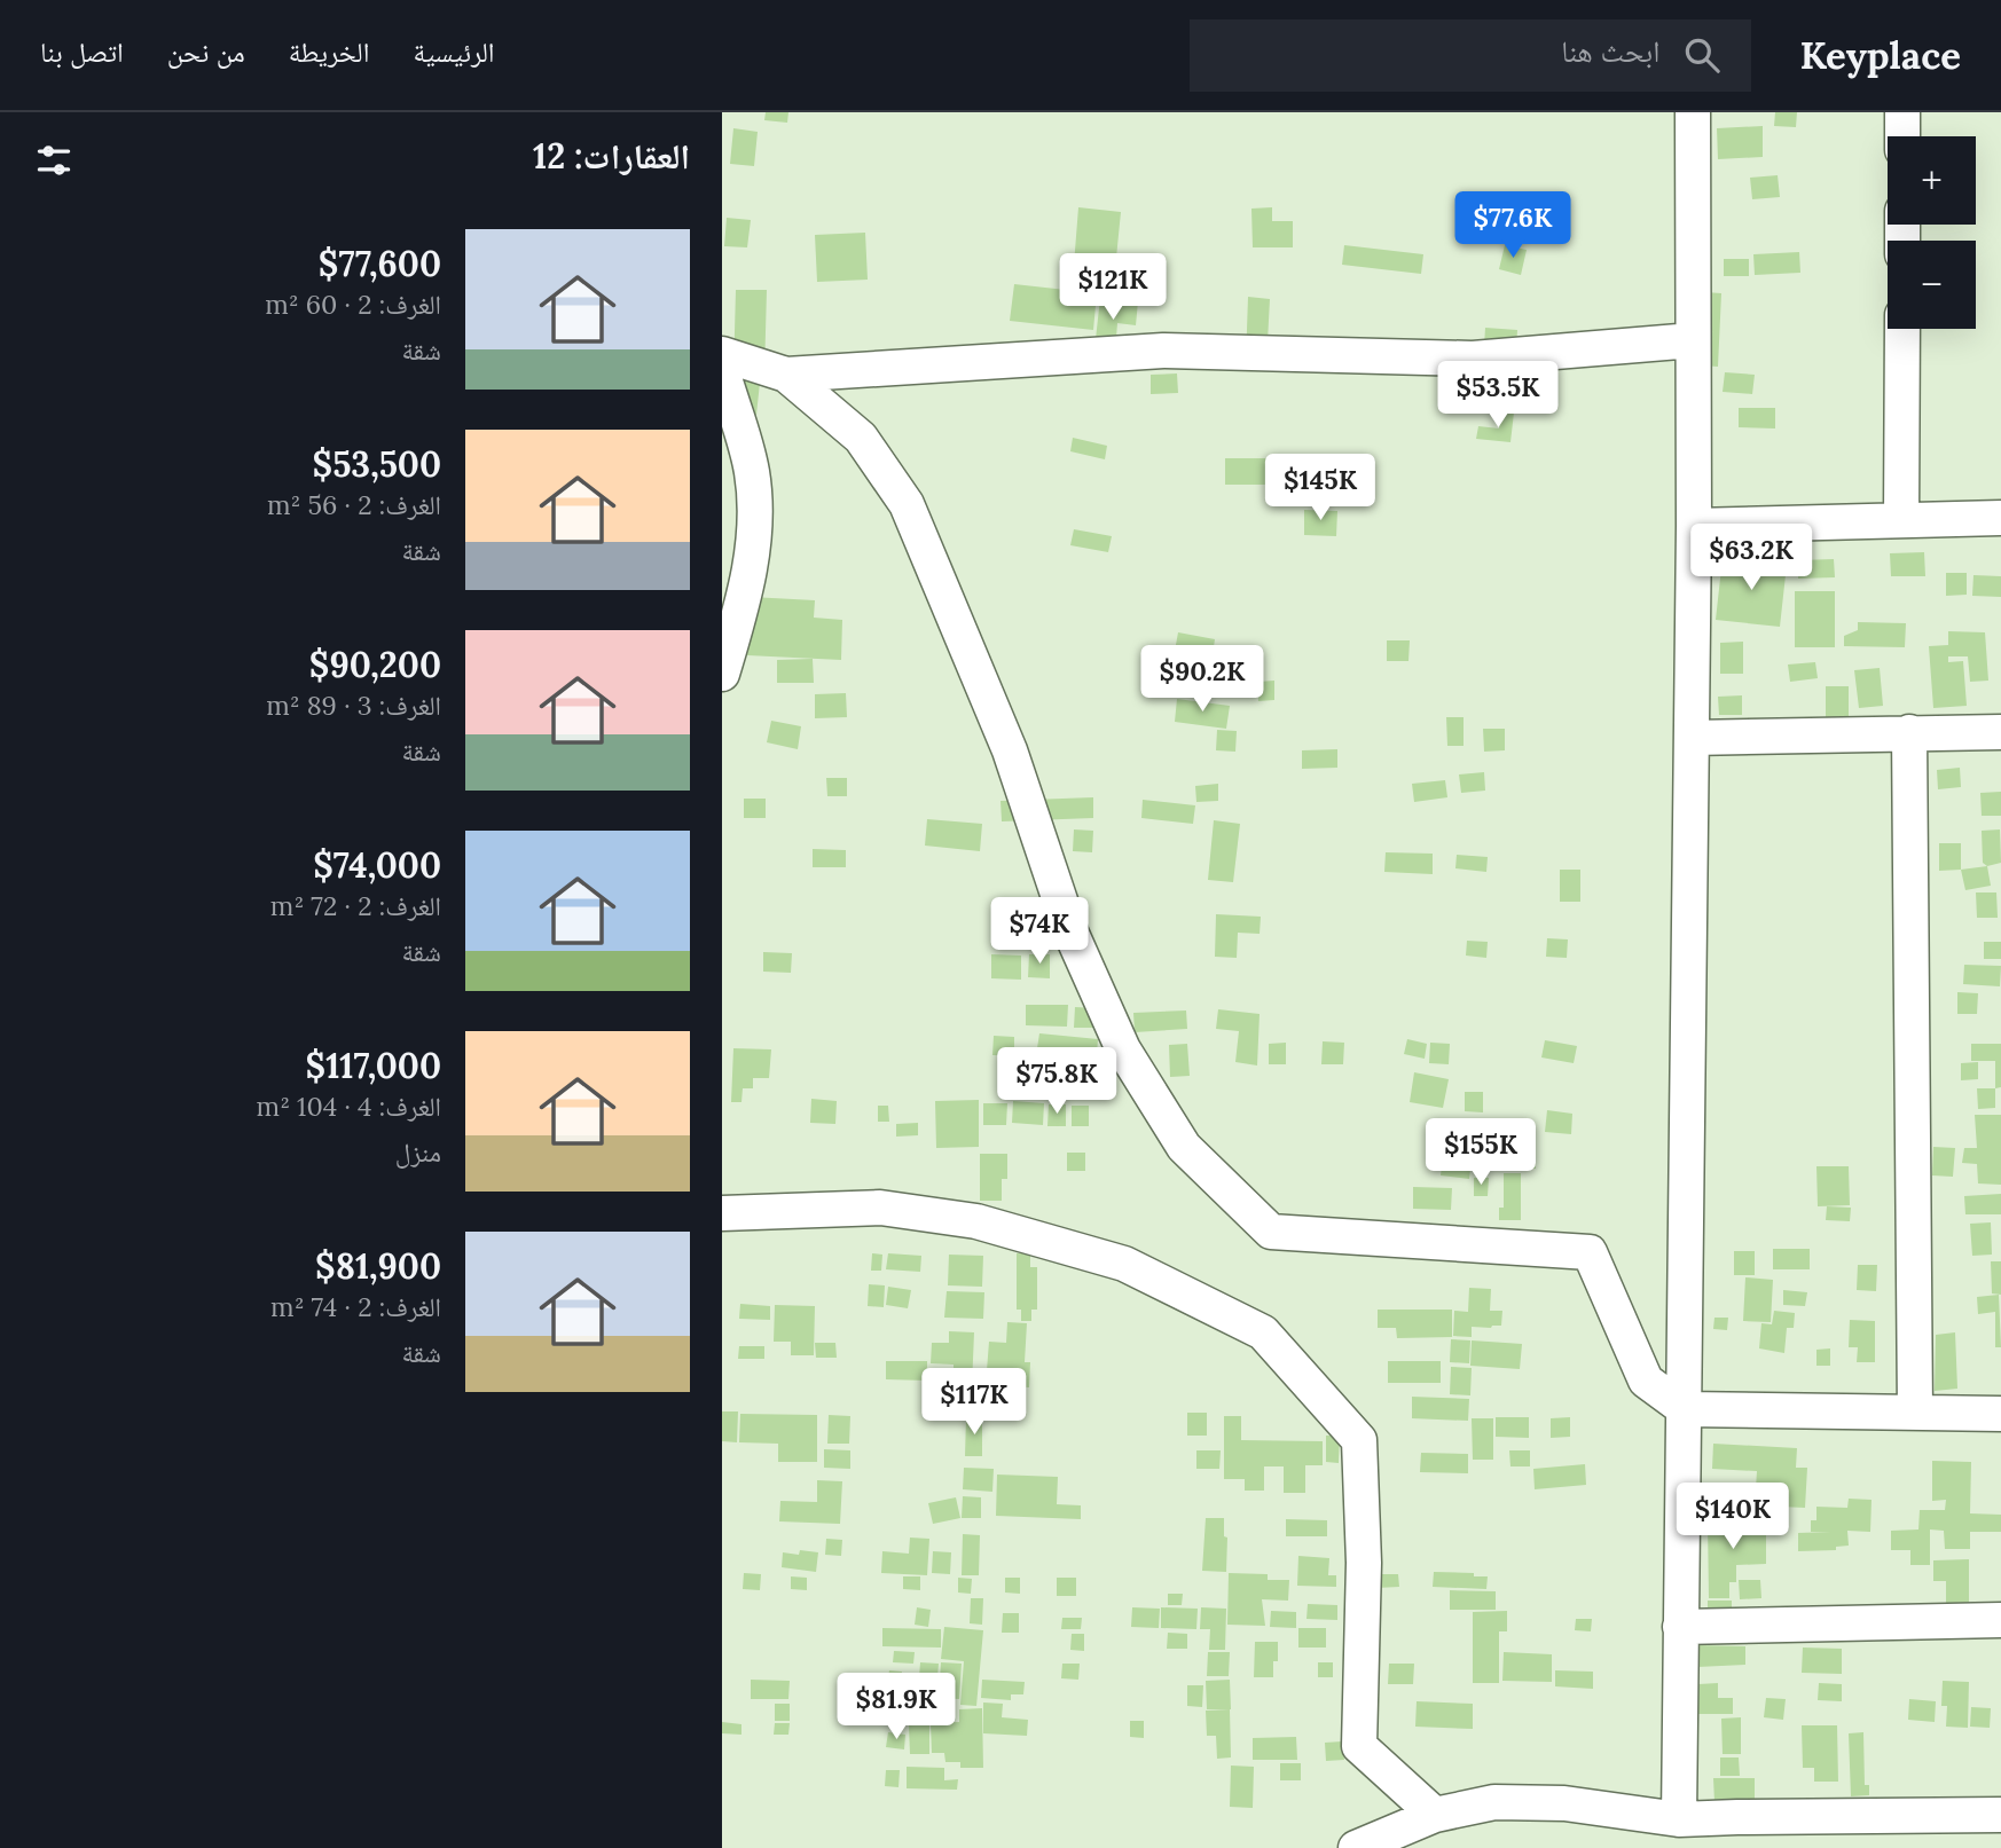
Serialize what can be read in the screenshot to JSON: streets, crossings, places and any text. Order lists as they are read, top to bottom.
{
  "page": {
    "header": "Keyplace",
    "search": "ابحث هنا",
    "nav": [
      "الرئيسية",
      "الخريطة",
      "من نحن",
      "اتصل بنا"
    ],
    "heading": "العقارات: 12",
    "map_buttons": ["+", "−"],
    "price": [
      "$77.6K",
      "$121K",
      "$53.5K",
      "$145K",
      "$63.2K",
      "$90.2K",
      "$74K",
      "$75.8K",
      "$155K",
      "$117K",
      "$140K",
      "$81.9K"
    ],
    "list": [
      {
        "name": "$77,600",
        "note": "الغرف: 2 · 60 m² · شقة"
      },
      {
        "name": "$53,500",
        "note": "الغرف: 2 · 56 m² · شقة"
      },
      {
        "name": "$90,200",
        "note": "الغرف: 3 · 89 m² · شقة"
      },
      {
        "name": "$74,000",
        "note": "الغرف: 2 · 72 m² · شقة"
      },
      {
        "name": "$117,000",
        "note": "الغرف: 4 · 104 m² · منزل"
      },
      {
        "name": "$81,900",
        "note": "الغرف: 2 · 74 m² · شقة"
      }
    ]
  }
}
